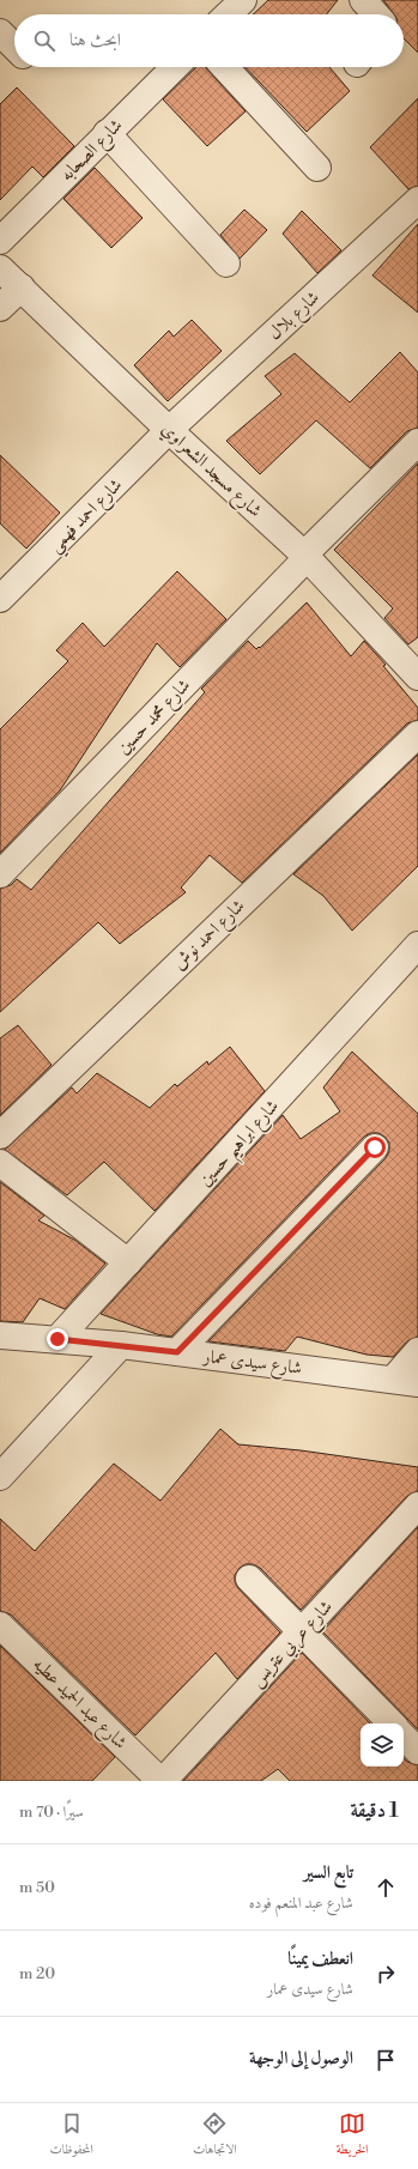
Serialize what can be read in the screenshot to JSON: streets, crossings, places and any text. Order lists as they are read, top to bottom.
{
  "streets": {
    "street": [
      "شارع الصحابه",
      "شارع بلال",
      "شارع مسجد الشعراوي",
      "شارع احمد فهمي",
      "شارع محمد حسين",
      "شارع احمد نوش",
      "شارع ابراهيم حسين",
      "شارع سيدى عمار",
      "شارع عربي عتريس",
      "شارع عبد الحميد عطيه"
    ]
  },
  "crossings": [
    ["شارع بلال", "شارع مسجد الشعراوي"],
    ["شارع بلال", "شارع احمد فهمي"],
    ["شارع مسجد الشعراوي", "شارع احمد فهمي"],
    ["شارع مسجد الشعراوي", "شارع محمد حسين"],
    ["شارع ابراهيم حسين", "شارع سيدى عمار"],
    ["شارع عربي عتريس", "شارع عبد الحميد عطيه"]
  ],
  "page": {
    "search": "ابحث هنا",
    "heading": ["1 دقيقة", "سيرًا · 70 m"],
    "list": [
      ["تابع السير", "شارع عبد المنعم فوده", "50 m"],
      ["انعطف يمينًا", "شارع سيدى عمار", "20 m"],
      "الوصول إلى الوجهة"
    ],
    "nav": ["الخريطة", "الاتجاهات", "المحفوظات"]
  }
}
